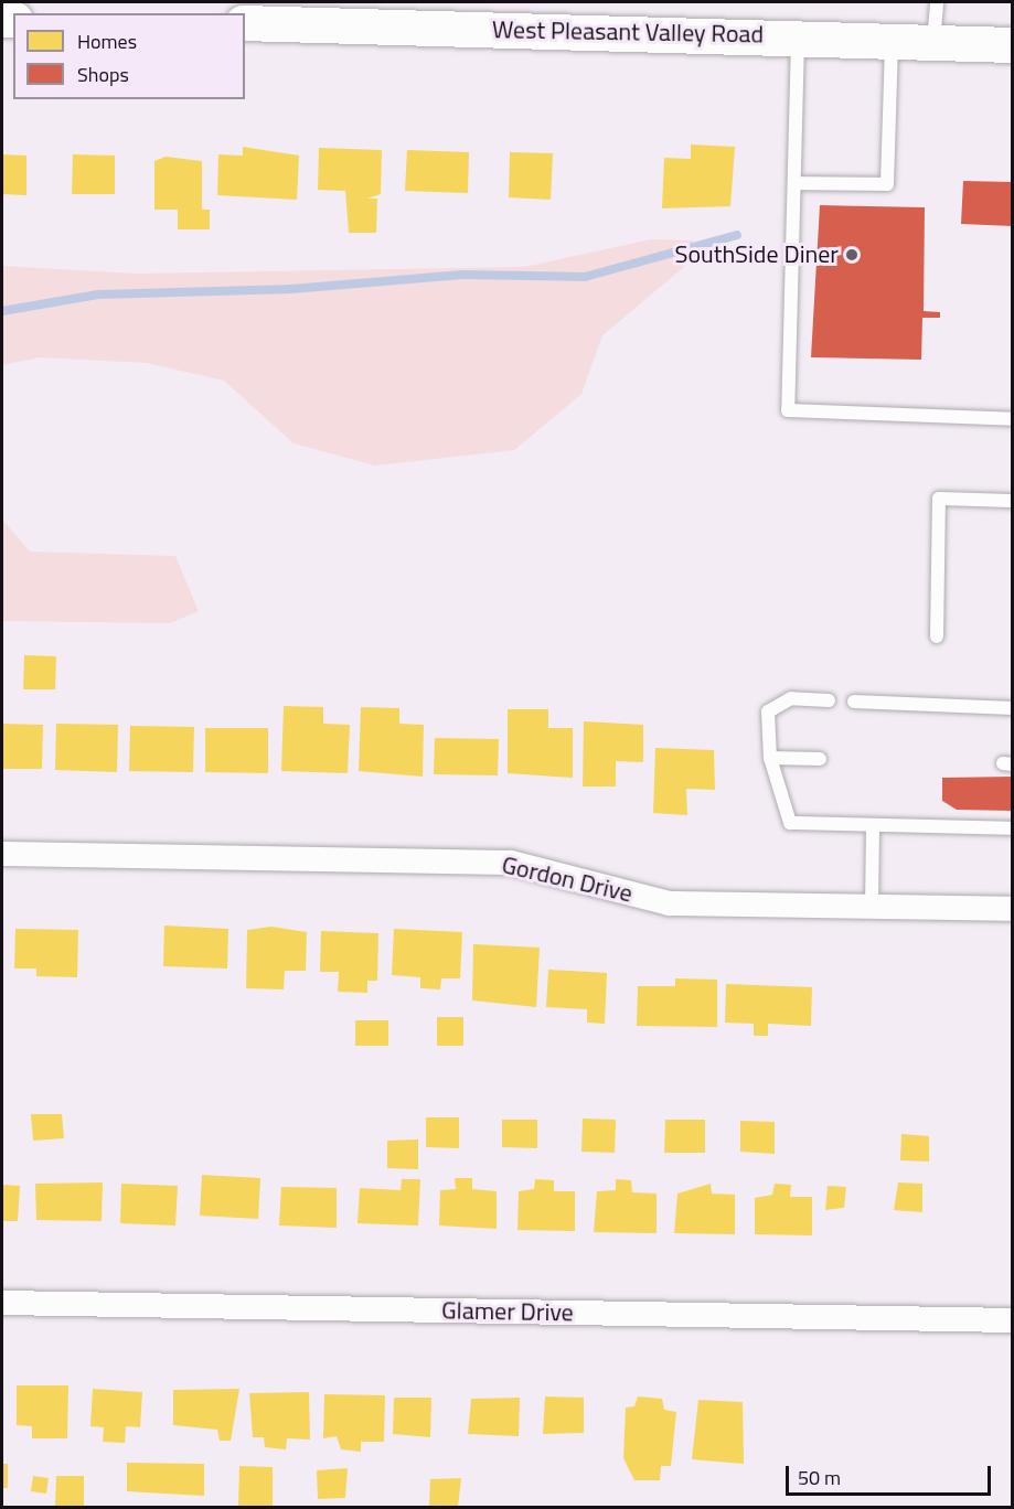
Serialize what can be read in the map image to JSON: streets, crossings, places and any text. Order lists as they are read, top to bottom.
{
  "streets": {
    "main road": ["West Pleasant Valley Road"],
    "street": ["Gordon Drive", "Glamer Drive"]
  },
  "places": ["SouthSide Diner"],
  "legend": ["Homes", "Shops"],
  "scale_bar": "50 m"
}
